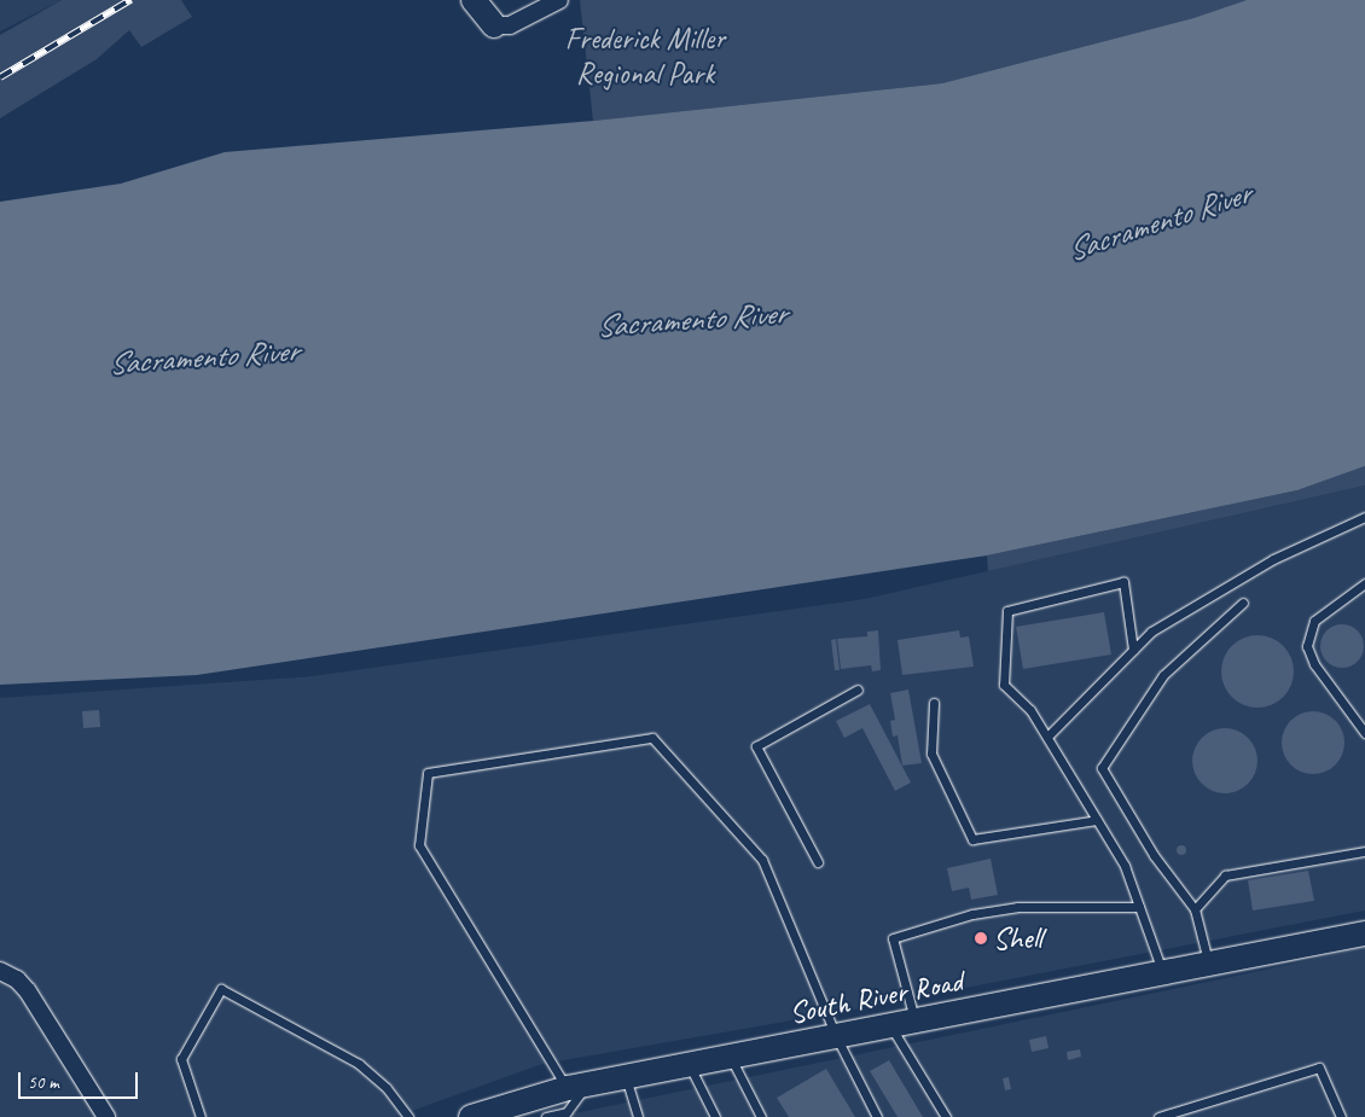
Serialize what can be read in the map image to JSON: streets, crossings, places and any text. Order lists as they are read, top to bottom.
{
  "streets": {
    "street": ["South River Road"]
  },
  "water": ["Sacramento River"],
  "parks": ["Frederick Miller Regional Park"],
  "places": ["Shell"],
  "scale_bar": "50 m"
}
